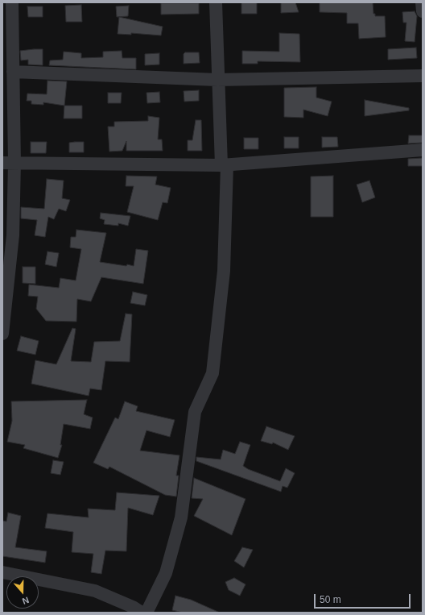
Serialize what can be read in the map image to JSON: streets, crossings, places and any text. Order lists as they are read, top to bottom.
{
  "scale_bar": "50 m",
  "north": "bottom"
}
